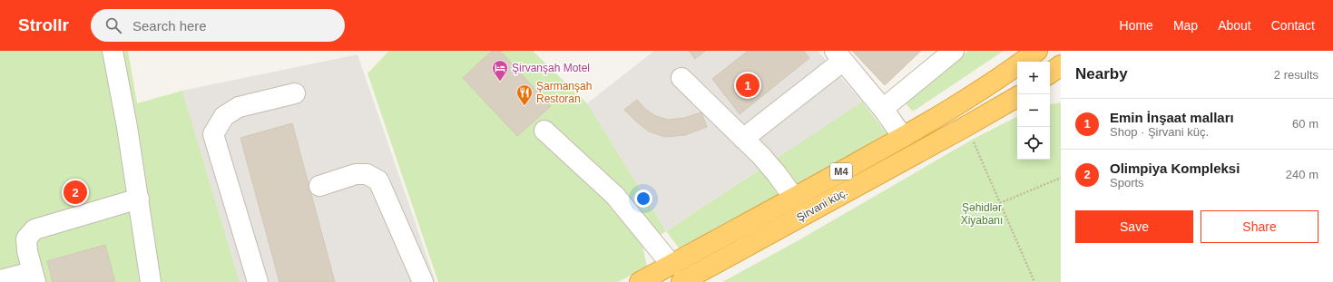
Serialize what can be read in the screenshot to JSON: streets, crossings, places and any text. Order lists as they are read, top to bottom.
{
  "streets": {
    "highway": ["M4", "Şirvani küç."]
  },
  "parks": ["Şəhidlər Xiyabanı"],
  "places": {
    "hotel": ["Şirvanşah Motel"],
    "restaurant": ["Şarmanşah Restoran"]
  },
  "page": {
    "header": "Strollr",
    "search": "Search here",
    "nav": [
      "Home",
      "Map",
      "About",
      "Contact"
    ],
    "heading": ["Nearby", "2 results"],
    "map_buttons": ["+", "−"],
    "pins": ["1", "2"],
    "list": [
      {
        "mark": "1",
        "name": "Emin İnşaat malları",
        "note": "Shop · Şirvani küç.",
        "value": "60 m"
      },
      {
        "mark": "2",
        "name": "Olimpiya Kompleksi",
        "note": "Sports",
        "value": "240 m"
      }
    ],
    "buttons": ["Save", "Share"]
  }
}
